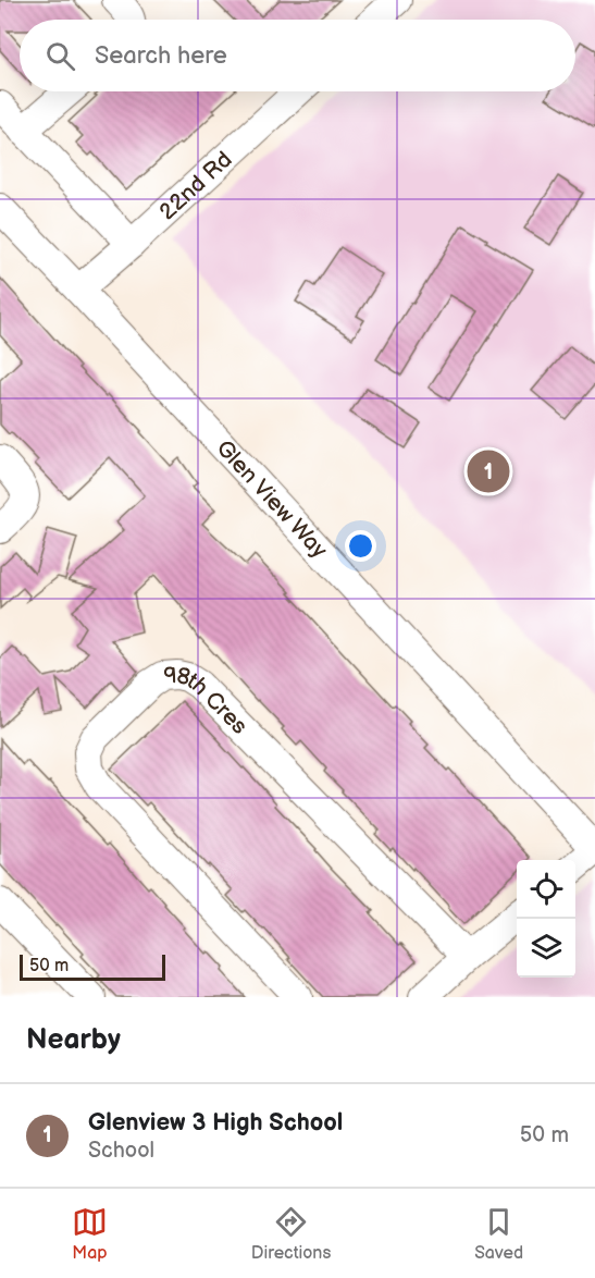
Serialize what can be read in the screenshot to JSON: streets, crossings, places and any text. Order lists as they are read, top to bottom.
{
  "streets": {
    "street": ["22nd Rd", "Glen View Way", "98th Cres"]
  },
  "crossings": [
    ["22nd Rd", "Glen View Way"]
  ],
  "scale_bar": "50 m",
  "page": {
    "search": "Search here",
    "pins": "1",
    "scale": "50 m",
    "heading": "Nearby",
    "list": [
      {
        "mark": "1",
        "name": "Glenview 3 High School",
        "note": "School",
        "value": "50 m"
      }
    ],
    "nav": ["Map", "Directions", "Saved"]
  }
}
